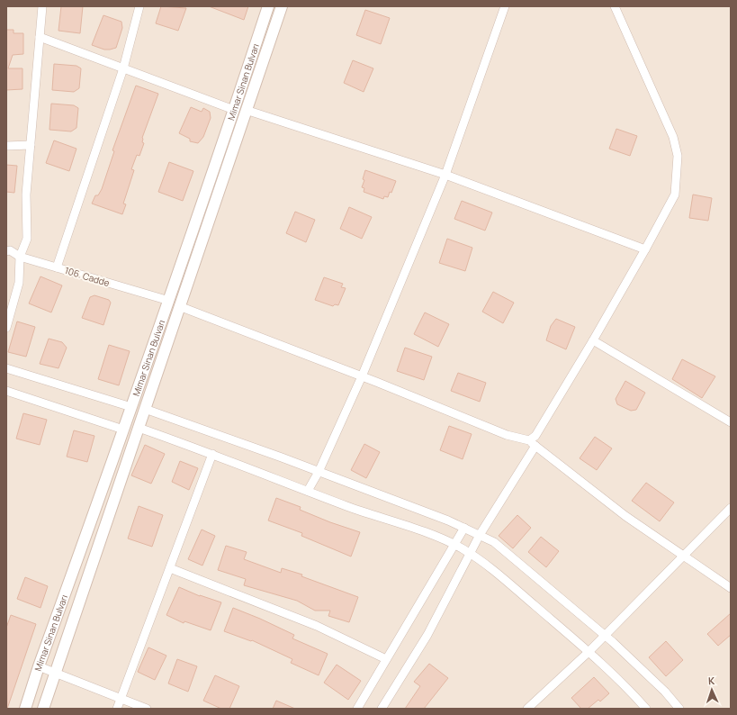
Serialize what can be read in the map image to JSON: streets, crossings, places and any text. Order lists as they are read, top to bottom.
{
  "streets": {
    "main road": ["Mimar Sinan Bulvarı"],
    "street": ["106. Cadde"]
  },
  "crossings": [
    ["Mimar Sinan Bulvarı", "106. Cadde"]
  ],
  "north": "top"
}
